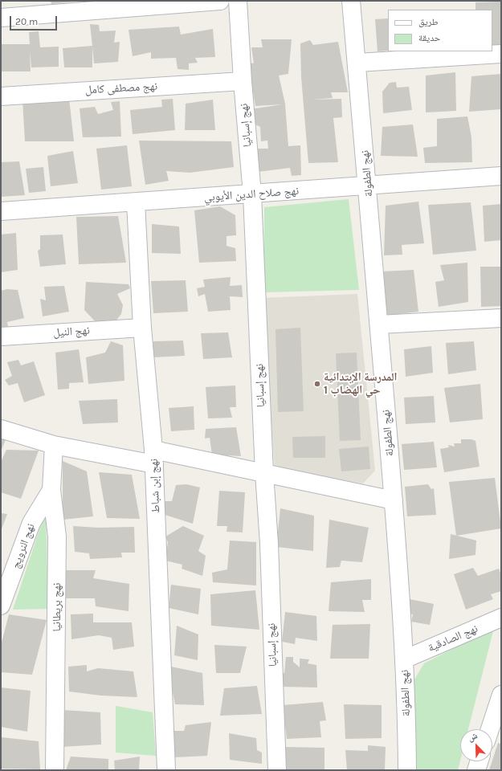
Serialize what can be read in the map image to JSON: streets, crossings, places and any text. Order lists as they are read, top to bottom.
{
  "streets": {
    "street": [
      "نهج مصطفى كامل",
      "نهج إسبانيا",
      "نهج الطفولة",
      "نهج صلاح الدين الأيوبي",
      "نهج النيل",
      "نهج إبن شباط",
      "نهج النرويج",
      "نهج بريطانيا",
      "نهج الصادقية"
    ]
  },
  "crossings": [
    ["نهج مصطفى كامل", "نهج إسبانيا"],
    ["نهج إسبانيا", "نهج صلاح الدين الأيوبي"],
    ["نهج الطفولة", "نهج صلاح الدين الأيوبي"],
    ["نهج الطفولة", "نهج الصادقية"],
    ["نهج صلاح الدين الأيوبي", "نهج إبن شباط"],
    ["نهج النيل", "نهج إبن شباط"],
    ["نهج النرويج", "نهج بريطانيا"]
  ],
  "places": ["المدرسة الإبتدائية حي الهضاب 1"],
  "legend": ["طريق", "حديقة"],
  "scale_bar": "20 m",
  "north": "top left"
}
